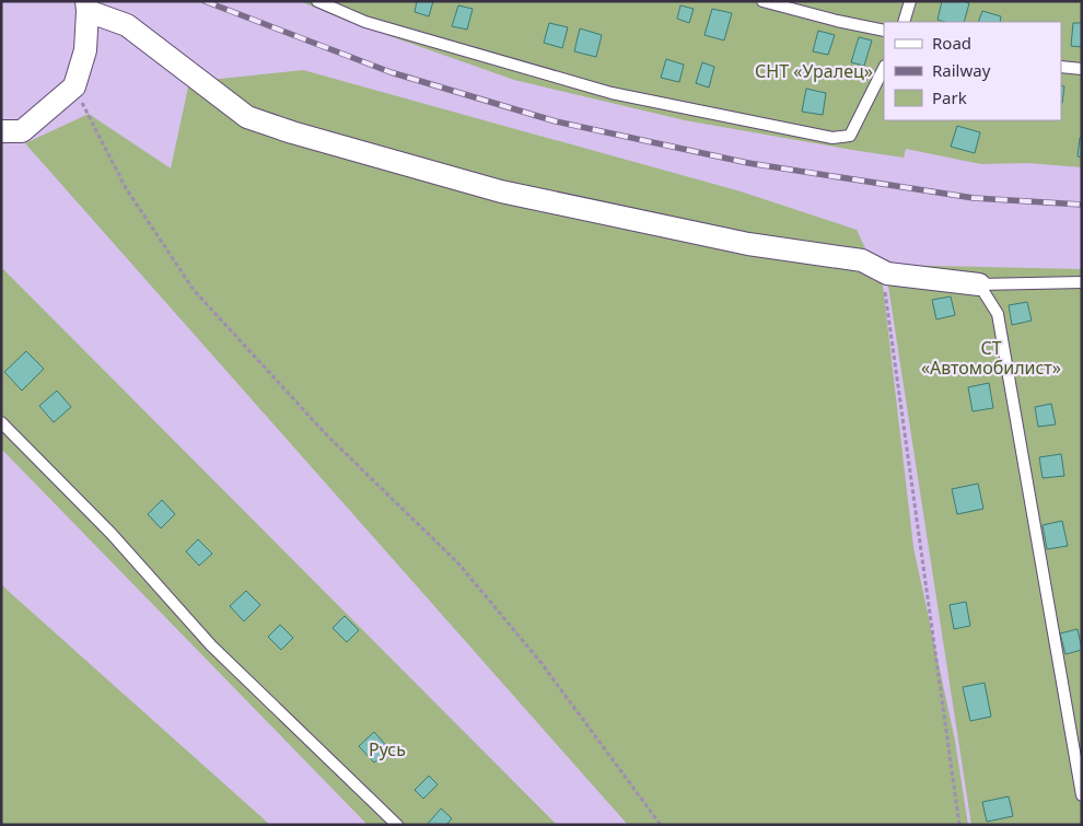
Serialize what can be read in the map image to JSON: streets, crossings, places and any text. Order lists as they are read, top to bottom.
{
  "parks": ["СНТ «Уралец»", "СТ «Автомобилист»", "Русь"],
  "legend": ["Road", "Railway", "Park"]
}
